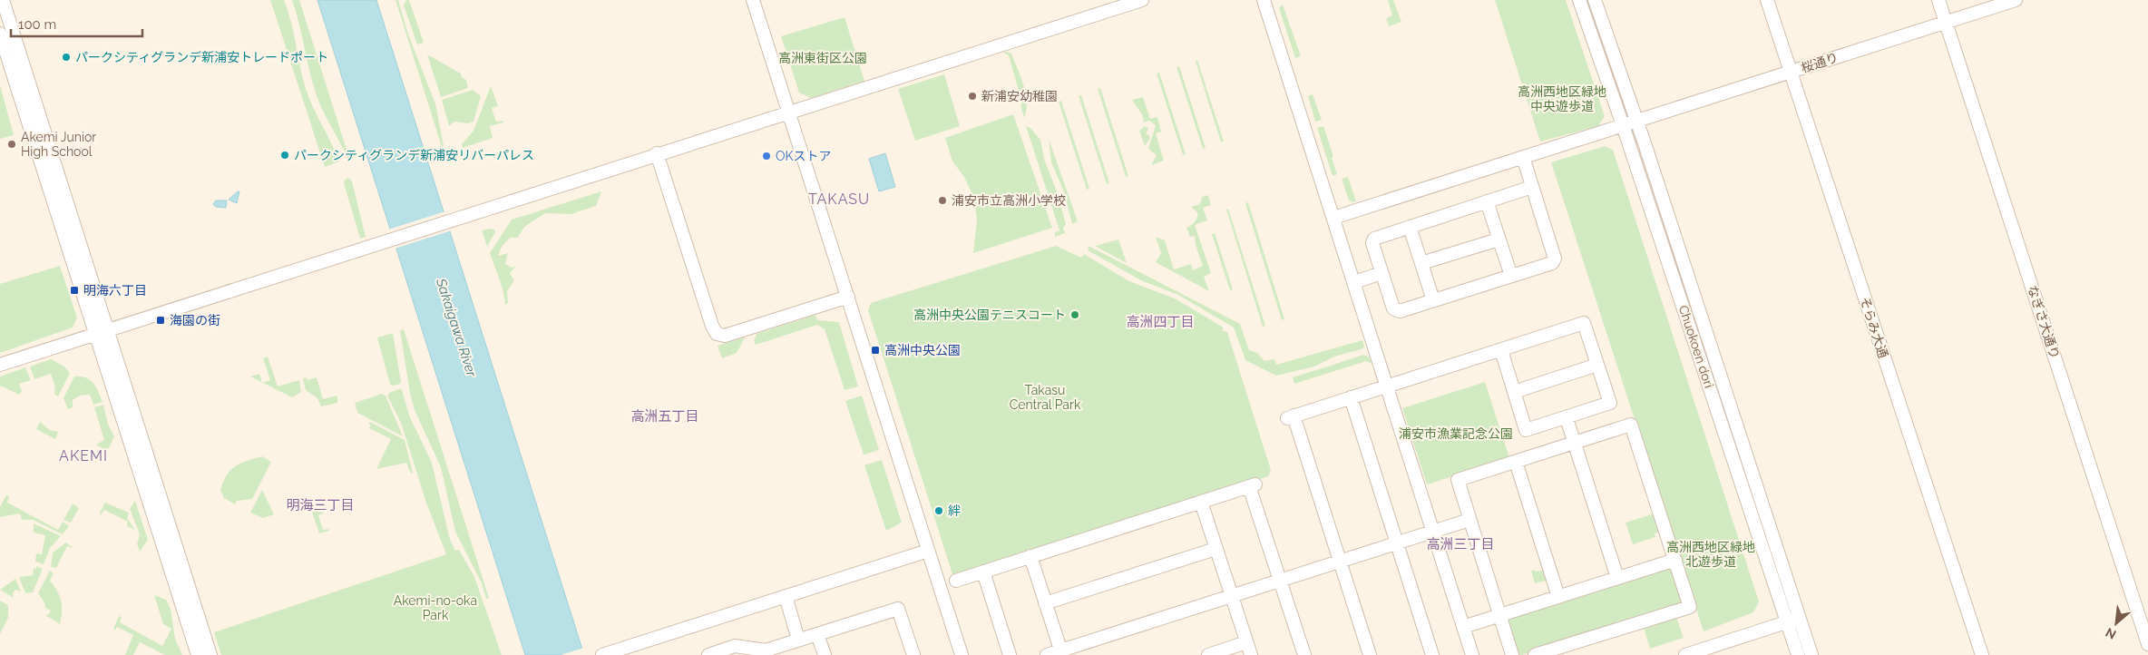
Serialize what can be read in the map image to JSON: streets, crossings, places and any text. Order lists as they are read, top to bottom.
{
  "streets": {
    "street": [
      "桜通り",
      "なぎさ大通り",
      "そらみ大通",
      "Chuokoen dori"
    ]
  },
  "crossings": [
    ["桜通り", "なぎさ大通り"],
    ["桜通り", "そらみ大通"],
    ["桜通り", "Chuokoen dori"]
  ],
  "districts": [
    "TAKASU",
    "高洲四丁目",
    "高洲五丁目",
    "AKEMI",
    "明海三丁目",
    "高洲三丁目"
  ],
  "water": ["Sakaigawa River"],
  "parks": [
    "高洲東街区公園",
    "高洲西地区緑地 中央遊歩道",
    "Takasu Central Park",
    "浦安市漁業記念公園",
    "高洲西地区緑地 北遊歩道",
    "Akemi-no-oka Park"
  ],
  "places": {
    "other": [
      "パークシティグランデ新浦安トレードポート",
      "新浦安幼稚園",
      "Akemi Junior High School",
      "パークシティグランデ新浦安リバーパレス",
      "OKストア",
      "浦安市立高洲小学校",
      "高洲中央公園テニスコート",
      "絆"
    ],
    "transit": ["明海六丁目", "海園の街", "高洲中央公園"]
  },
  "scale_bar": "100 m",
  "north": "bottom left"
}
